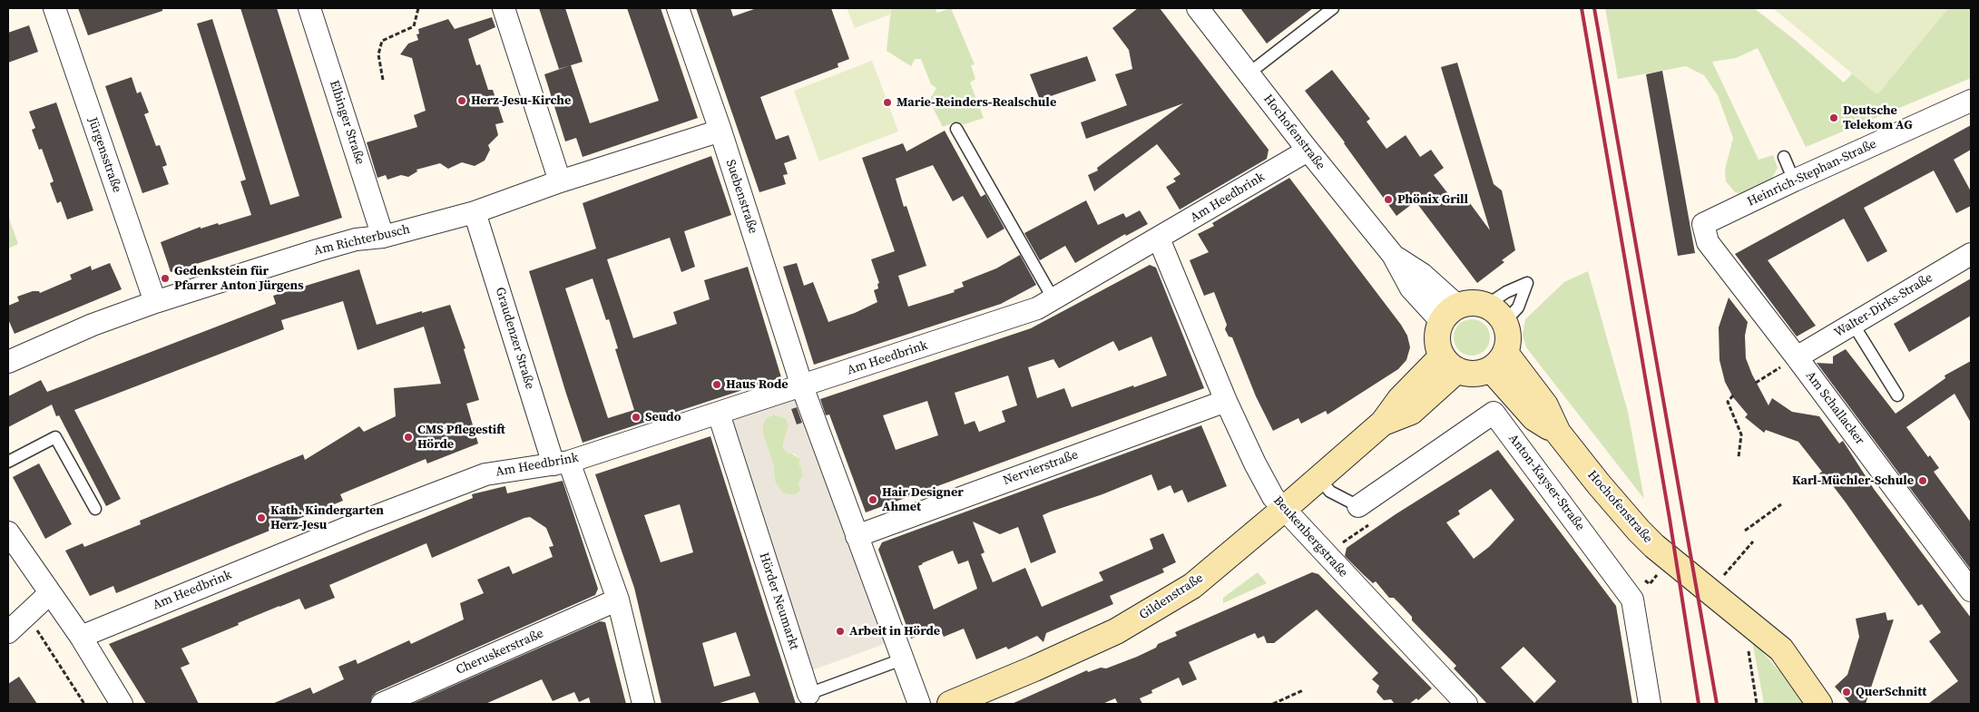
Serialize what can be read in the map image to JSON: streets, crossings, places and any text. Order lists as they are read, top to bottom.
{
  "streets": {
    "main road": ["Hochofenstraße", "Gildenstraße"],
    "street": [
      "Elbinger Straße",
      "Jürgensstraße",
      "Heinrich-Stephan-Straße",
      "Suebenstraße",
      "Am Heedbrink",
      "Am Richterbusch",
      "Walter-Dirks-Straße",
      "Graudenzer Straße",
      "Am Schallacker",
      "Nervierstraße",
      "Anton-Kayser-Straße",
      "Beukenbergstraße",
      "Hörder Neumarkt",
      "Cheruskerstraße"
    ]
  },
  "crossings": [
    ["Elbinger Straße", "Am Richterbusch"],
    ["Hochofenstraße", "Am Heedbrink"],
    ["Hochofenstraße", "Gildenstraße"],
    ["Jürgensstraße", "Am Richterbusch"],
    ["Heinrich-Stephan-Straße", "Am Schallacker"],
    ["Suebenstraße", "Am Heedbrink"],
    ["Suebenstraße", "Am Richterbusch"],
    ["Am Heedbrink", "Graudenzer Straße"],
    ["Am Heedbrink", "Beukenbergstraße"],
    ["Am Heedbrink", "Hörder Neumarkt"],
    ["Am Richterbusch", "Graudenzer Straße"],
    ["Walter-Dirks-Straße", "Am Schallacker"],
    ["Graudenzer Straße", "Cheruskerstraße"],
    ["Nervierstraße", "Beukenbergstraße"],
    ["Beukenbergstraße", "Gildenstraße"]
  ],
  "places": [
    "Herz-Jesu-Kirche",
    "Marie-Reinders-Realschule",
    "Deutsche Telekom AG",
    "Phönix Grill",
    "Gedenkstein für Pfarrer Anton Jürgens",
    "Haus Rode",
    "Seudo",
    "CMS Pflegestift Hörde",
    "Karl-Müchler-Schule",
    "Hair Designer Ahmet",
    "Kath. Kindergarten Herz-Jesu",
    "Arbeit in Hörde",
    "QuerSchnitt"
  ]
}
